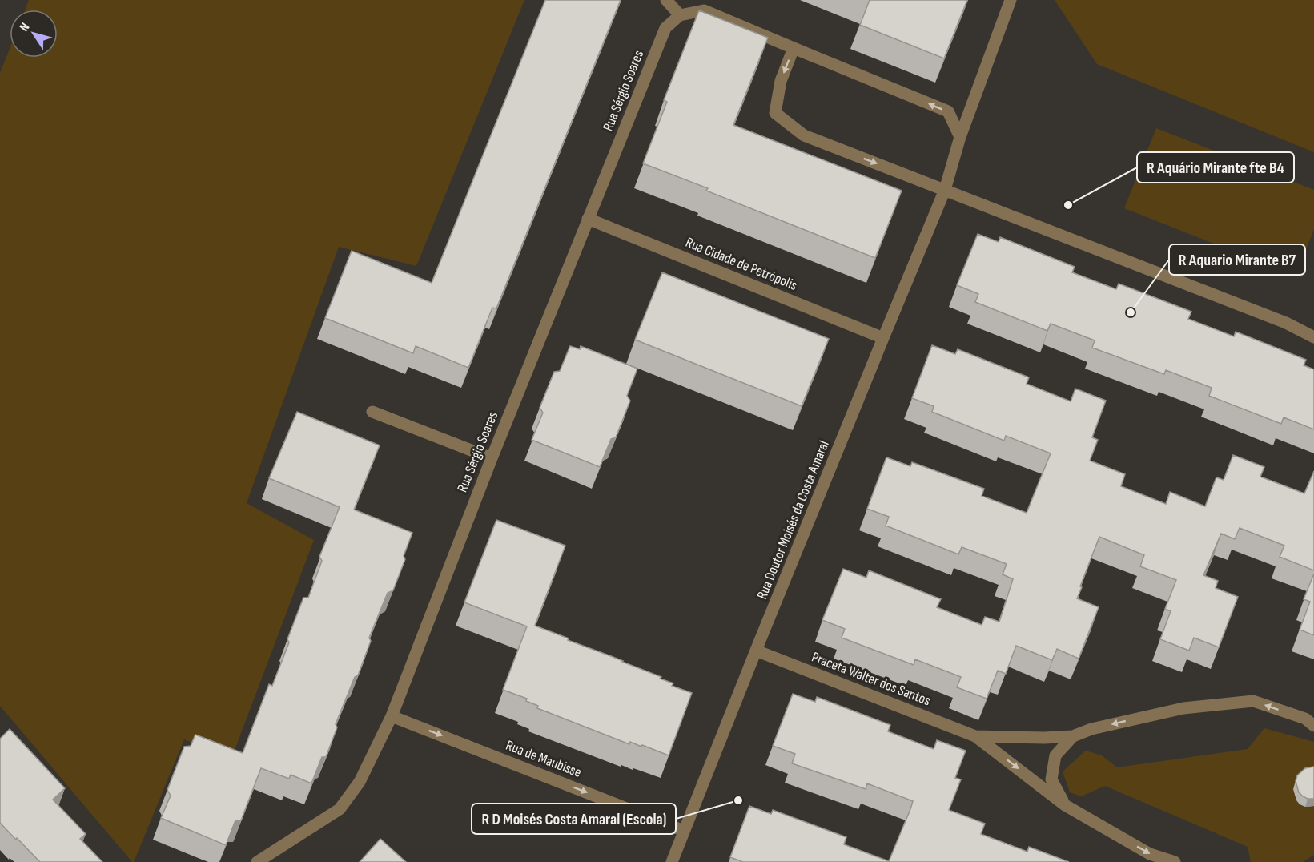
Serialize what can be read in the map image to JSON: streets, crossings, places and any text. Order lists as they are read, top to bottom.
{
  "streets": {
    "street": [
      "Rua Sérgio Soares",
      "Rua Cidade de Petrópolis",
      "Rua Doutor Moisés da Costa Amaral",
      "Praceta Walter dos Santos",
      "Rua de Maubisse"
    ]
  },
  "crossings": [
    ["Rua Sérgio Soares", "Rua Cidade de Petrópolis"],
    ["Rua Sérgio Soares", "Rua de Maubisse"],
    ["Rua Cidade de Petrópolis", "Rua Doutor Moisés da Costa Amaral"],
    ["Rua Doutor Moisés da Costa Amaral", "Praceta Walter dos Santos"],
    ["Rua Doutor Moisés da Costa Amaral", "Rua de Maubisse"]
  ],
  "one_way": ["Rua de Maubisse"],
  "places": ["R Aquário Mirante fte B4", "R Aquario Mirante B7", "R D Moisés Costa Amaral (Escola)"],
  "north": "top left"
}
